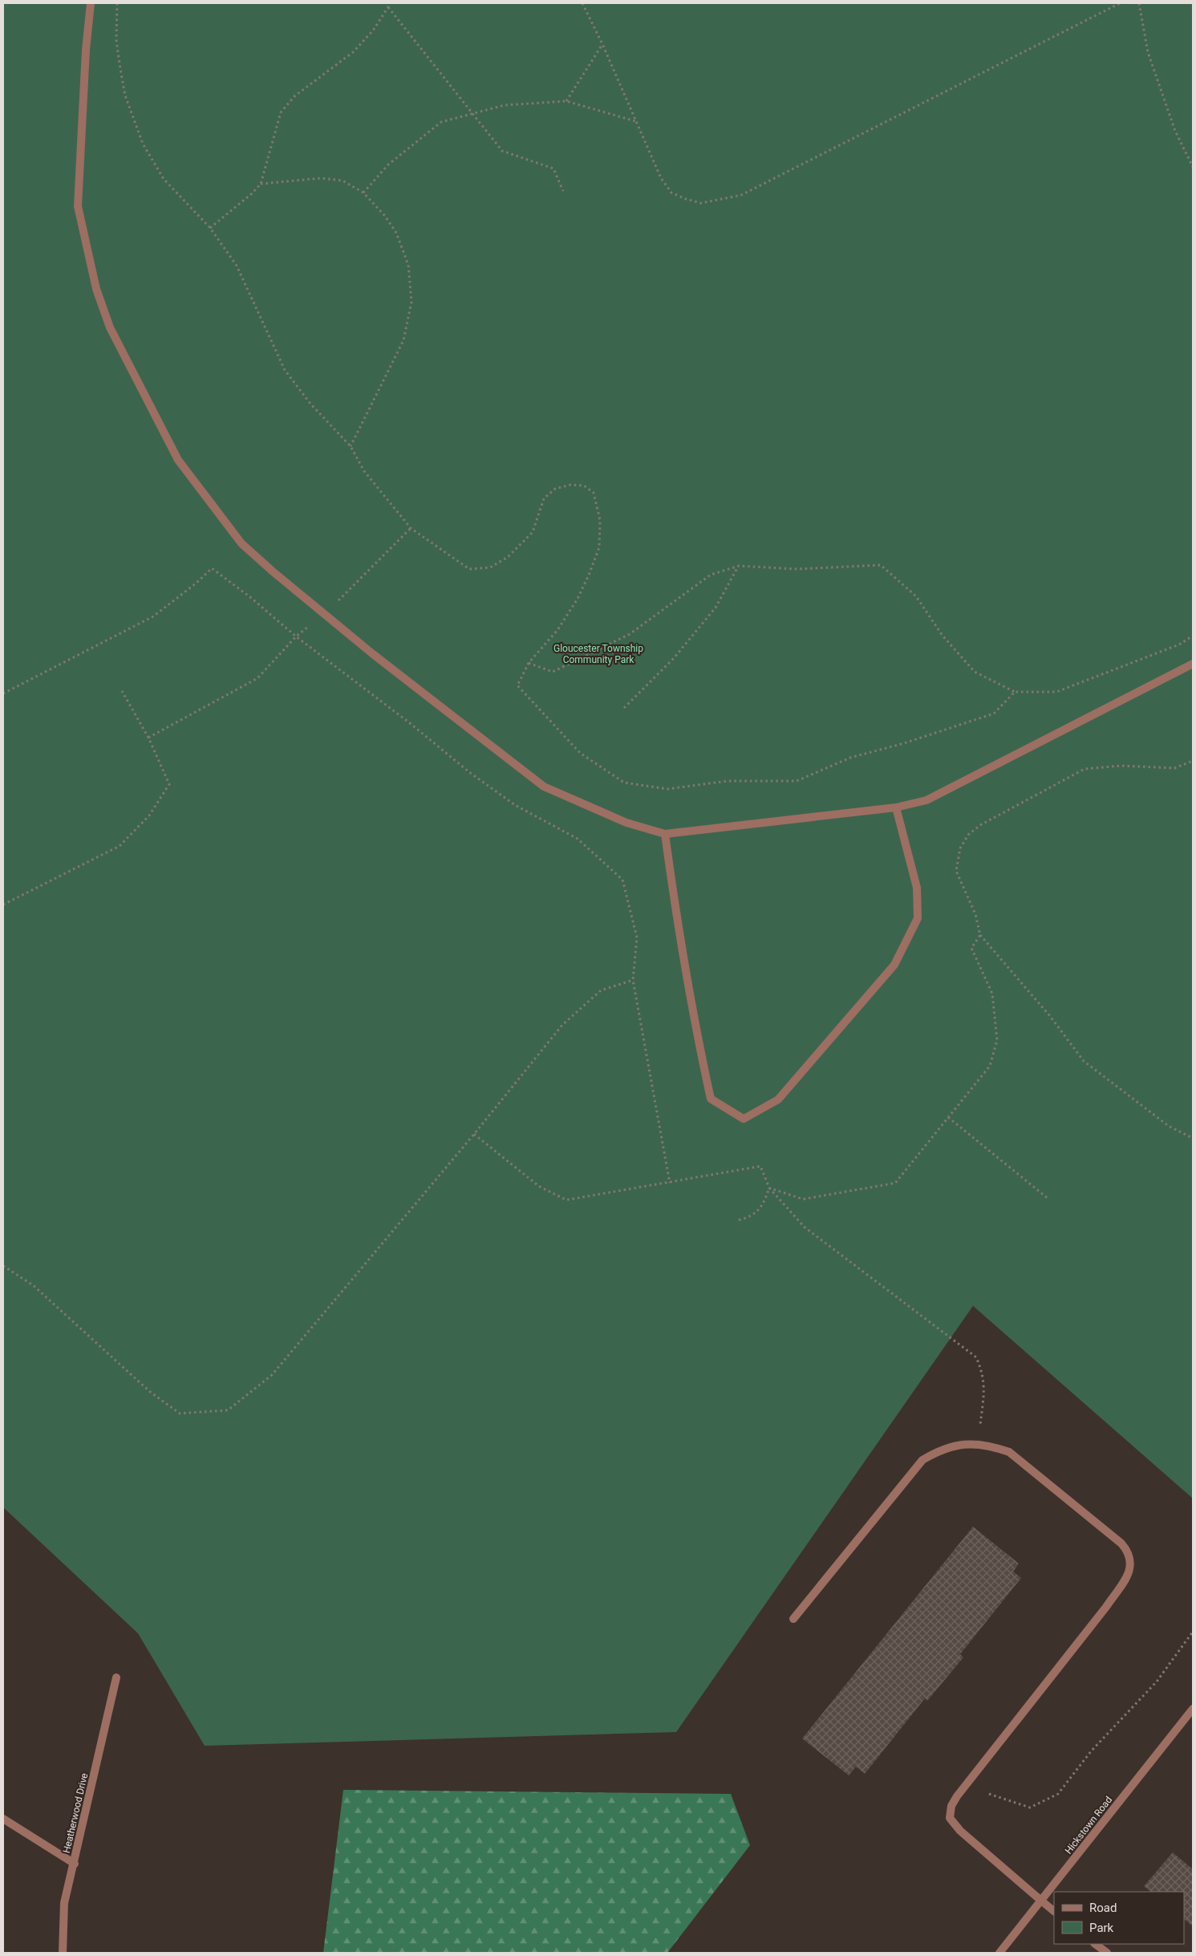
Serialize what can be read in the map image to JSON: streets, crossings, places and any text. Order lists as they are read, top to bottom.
{
  "streets": {
    "street": ["Heatherwood Drive", "Hickstown Road"]
  },
  "parks": ["Gloucester Township Community Park"],
  "legend": ["Road", "Park"]
}
